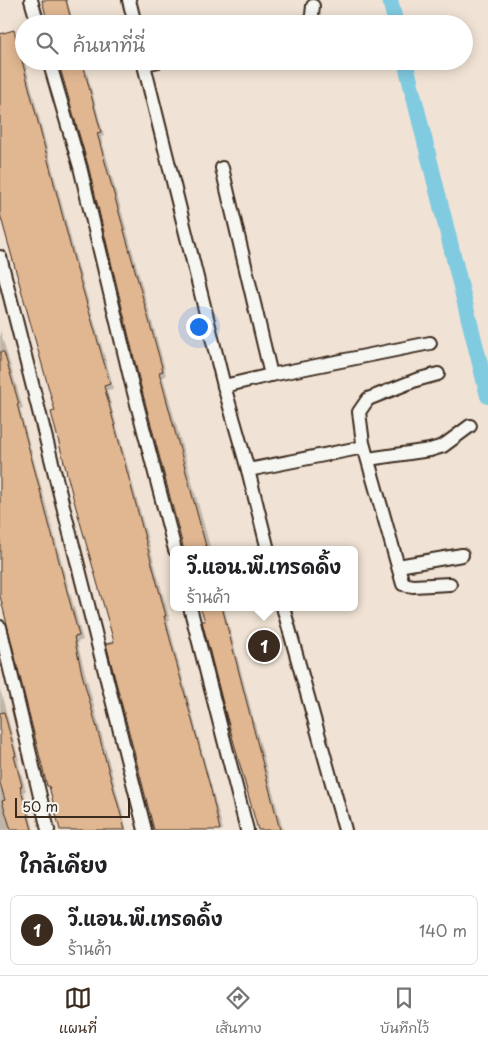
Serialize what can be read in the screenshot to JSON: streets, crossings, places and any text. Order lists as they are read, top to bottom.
{
  "scale_bar": "50 m",
  "page": {
    "search": "ค้นหาที่นี่",
    "popup": ["วี.แอน.พี.เทรดดิ้ง", "ร้านค้า"],
    "pins": "1",
    "scale": "50 m",
    "heading": "ใกล้เคียง",
    "list": [
      {
        "mark": "1",
        "name": "วี.แอน.พี.เทรดดิ้ง",
        "note": "ร้านค้า",
        "value": "140 m"
      }
    ],
    "nav": ["แผนที่", "เส้นทาง", "บันทึกไว้"]
  }
}
